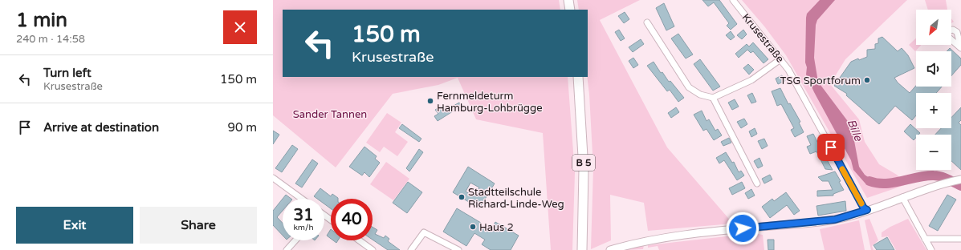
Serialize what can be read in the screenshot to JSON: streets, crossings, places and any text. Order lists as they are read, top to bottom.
{
  "streets": {
    "main road": ["B 5"],
    "street": ["Krusestraße"]
  },
  "water": ["Bille"],
  "parks": ["Sander Tannen"],
  "places": [
    "TSG Sportforum",
    "Fernmeldeturm Hamburg-Lohbrügge",
    "Stadtteilschule Richard-Linde-Weg",
    "Haus 2"
  ],
  "north": "bottom left",
  "page": {
    "heading": ["1 min", "240 m · 14:58"],
    "map_buttons": ["+", "−"],
    "turn": ["150 m", "Krusestraße"],
    "list": [
      {
        "name": "Turn left",
        "note": "Krusestraße",
        "value": "150 m"
      },
      {
        "name": "Arrive at destination",
        "value": "90 m"
      }
    ],
    "speed": "31 km/h",
    "limit": "40",
    "buttons": ["Exit", "Share"]
  }
}
